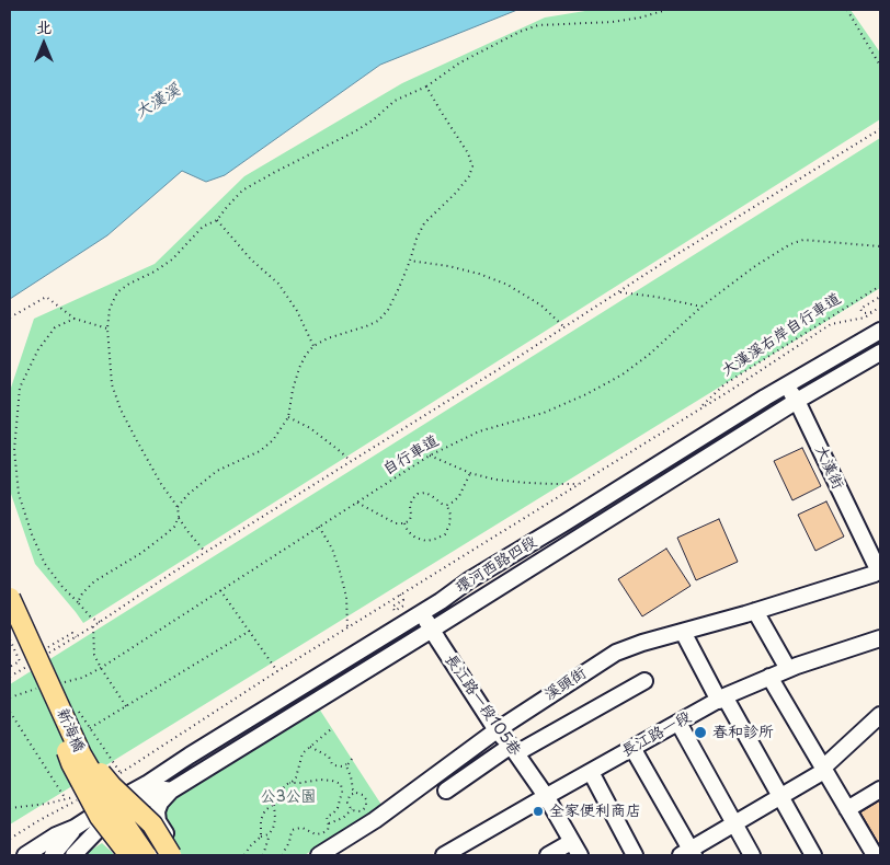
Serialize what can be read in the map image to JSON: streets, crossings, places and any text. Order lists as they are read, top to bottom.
{
  "streets": {
    "main road": ["新海橋"],
    "street": [
      "大漢街",
      "環河西路四段",
      "溪頭街",
      "長江路一段105巷",
      "長江路一段"
    ],
    "path": ["大漢溪右岸自行車道", "自行車道"]
  },
  "crossings": [
    ["大漢街", "環河西路四段"],
    ["大漢街", "溪頭街"],
    ["環河西路四段", "長江路一段105巷"],
    ["溪頭街", "長江路一段105巷"],
    ["長江路一段105巷", "長江路一段"]
  ],
  "water": ["大漢溪"],
  "parks": ["公3公園"],
  "places": ["春和診所", "全家便利商店"],
  "north": "top"
}
